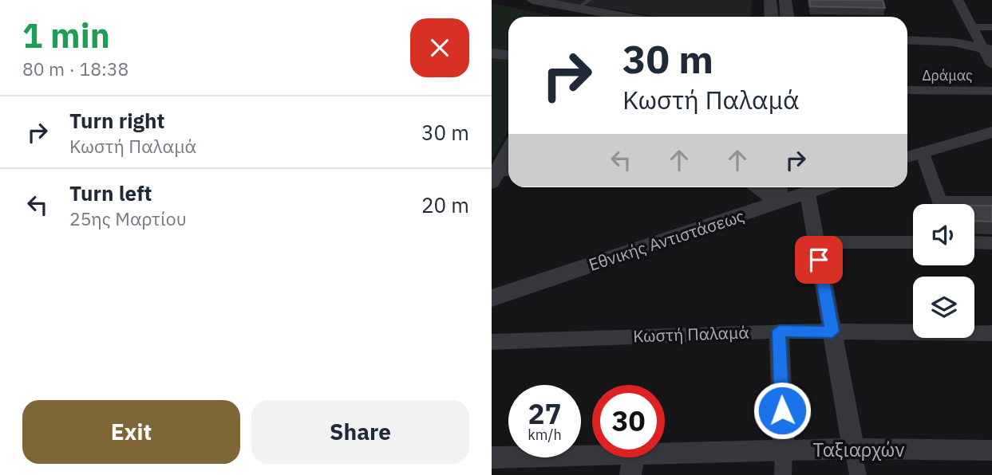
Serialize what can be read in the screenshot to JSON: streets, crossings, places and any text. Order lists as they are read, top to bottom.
{
  "streets": {
    "street": [
      "Δράμας",
      "Εθνικής Αντιστάσεως",
      "Κωστή Παλαμά",
      "Ταξιαρχών"
    ]
  },
  "page": {
    "heading": ["1 min", "80 m · 18:38"],
    "turn": ["30 m", "Κωστή Παλαμά"],
    "list": [
      {
        "name": "Turn right",
        "note": "Κωστή Παλαμά",
        "value": "30 m"
      },
      {
        "name": "Turn left",
        "note": "25ης Μαρτίου",
        "value": "20 m"
      }
    ],
    "speed": "27 km/h",
    "limit": "30",
    "buttons": ["Exit", "Share"]
  }
}
